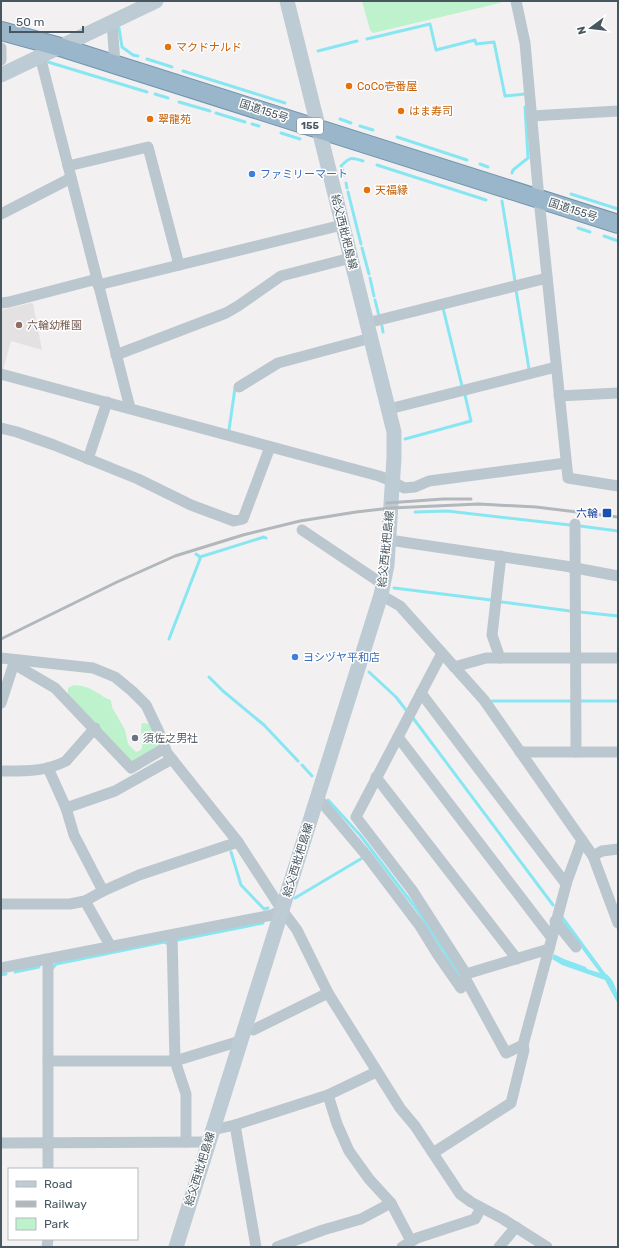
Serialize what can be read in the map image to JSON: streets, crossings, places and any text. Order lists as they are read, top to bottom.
{
  "streets": {
    "highway": ["国道155号", "155"],
    "main road": ["給父西枇杷島線"]
  },
  "crossings": [
    ["国道155号", "給父西枇杷島線"]
  ],
  "places": {
    "other": [
      "マクドナルド",
      "CoCo壱番屋",
      "はま寿司",
      "翠龍苑",
      "ファミリーマート",
      "天福縁",
      "六輪幼稚園",
      "ヨシヅヤ平和店",
      "須佐之男社"
    ],
    "transit": ["六輪"]
  },
  "legend": ["Road", "Railway", "Park"],
  "scale_bar": "50 m",
  "north": "left"
}
